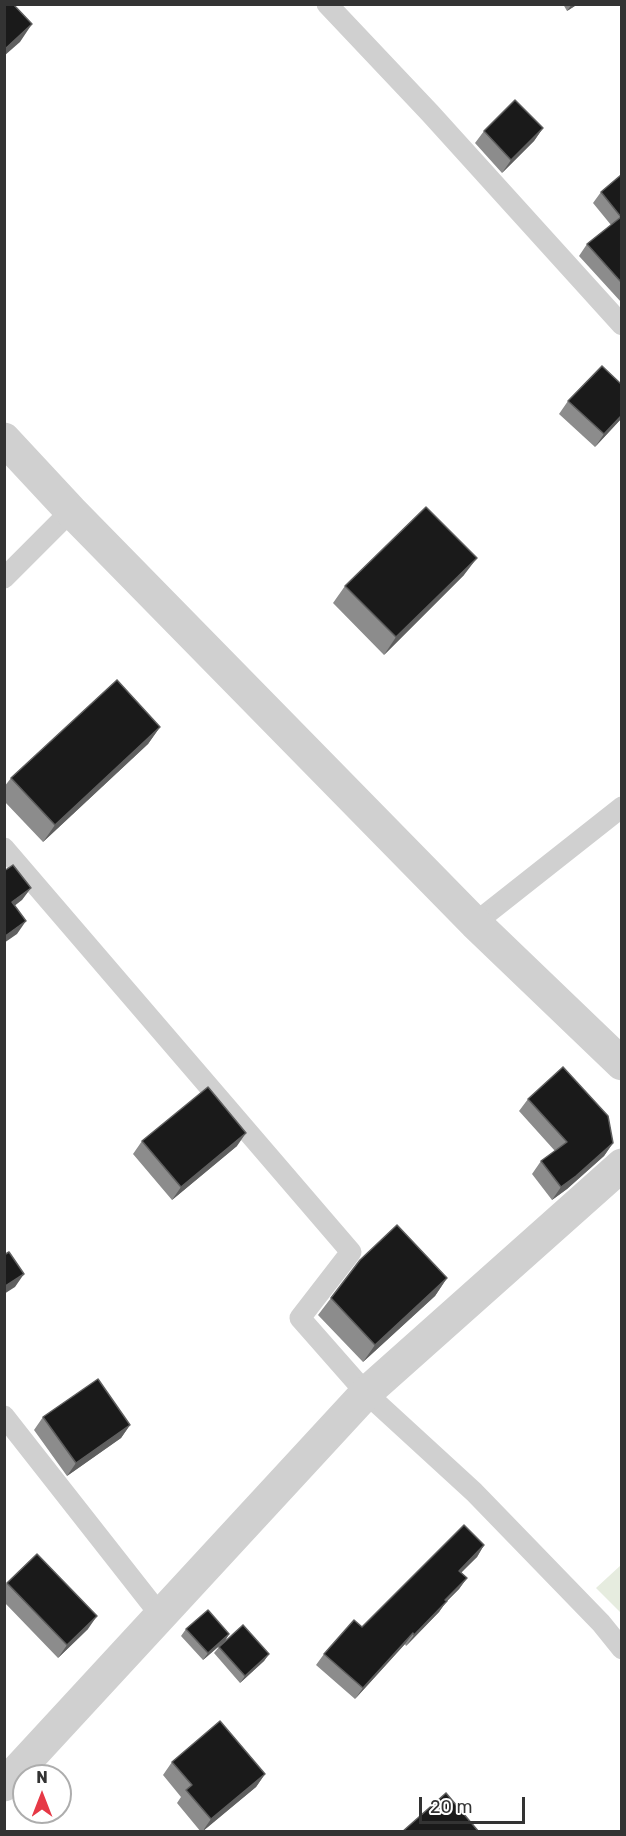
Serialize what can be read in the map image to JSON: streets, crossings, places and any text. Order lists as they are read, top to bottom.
{
  "scale_bar": "20 m",
  "north": "top"
}
